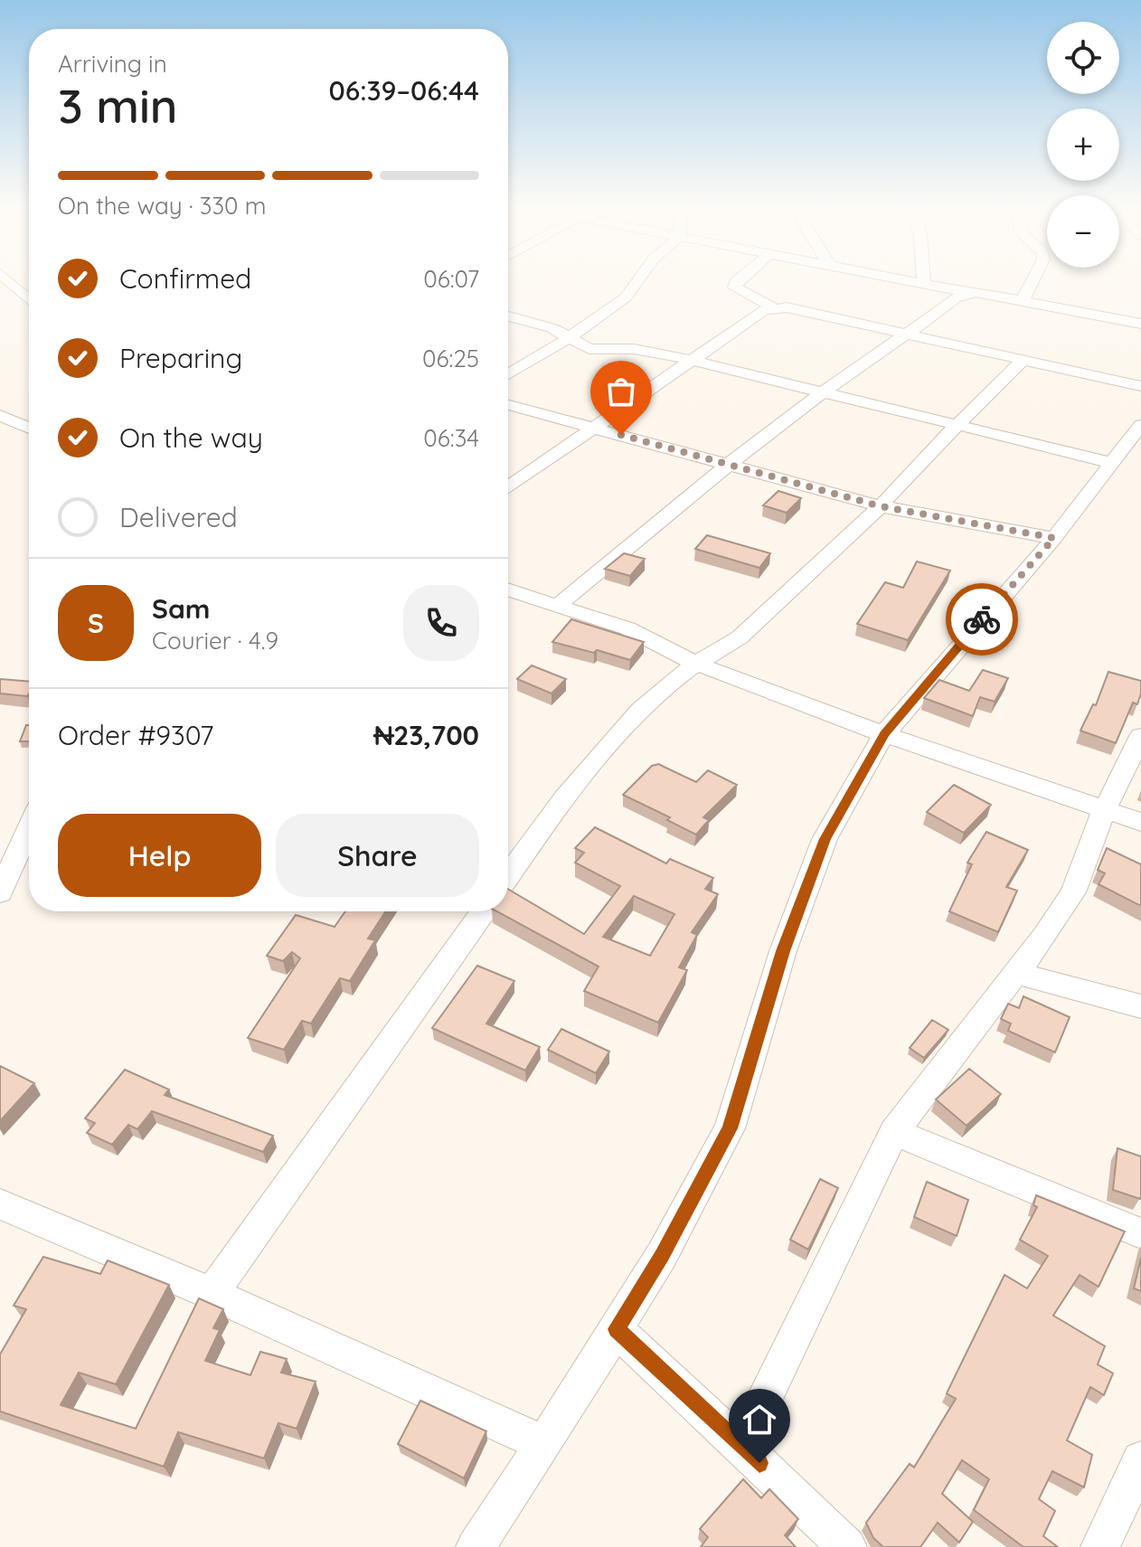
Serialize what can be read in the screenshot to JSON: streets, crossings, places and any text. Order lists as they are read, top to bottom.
{
  "page": {
    "map_buttons": ["+", "−"],
    "heading": ["3 min", "Arriving in", "06:39–06:44"],
    "panel": [
      "Sam",
      "Courier · 4.9",
      "Order #9307",
      "₦23,700"
    ],
    "bar": "On the way · 330 m",
    "list": [
      ["Confirmed", "06:07"],
      ["Preparing", "06:25"],
      ["On the way", "06:34"],
      "Delivered"
    ],
    "round": "S",
    "buttons": ["Help", "Share"]
  }
}
